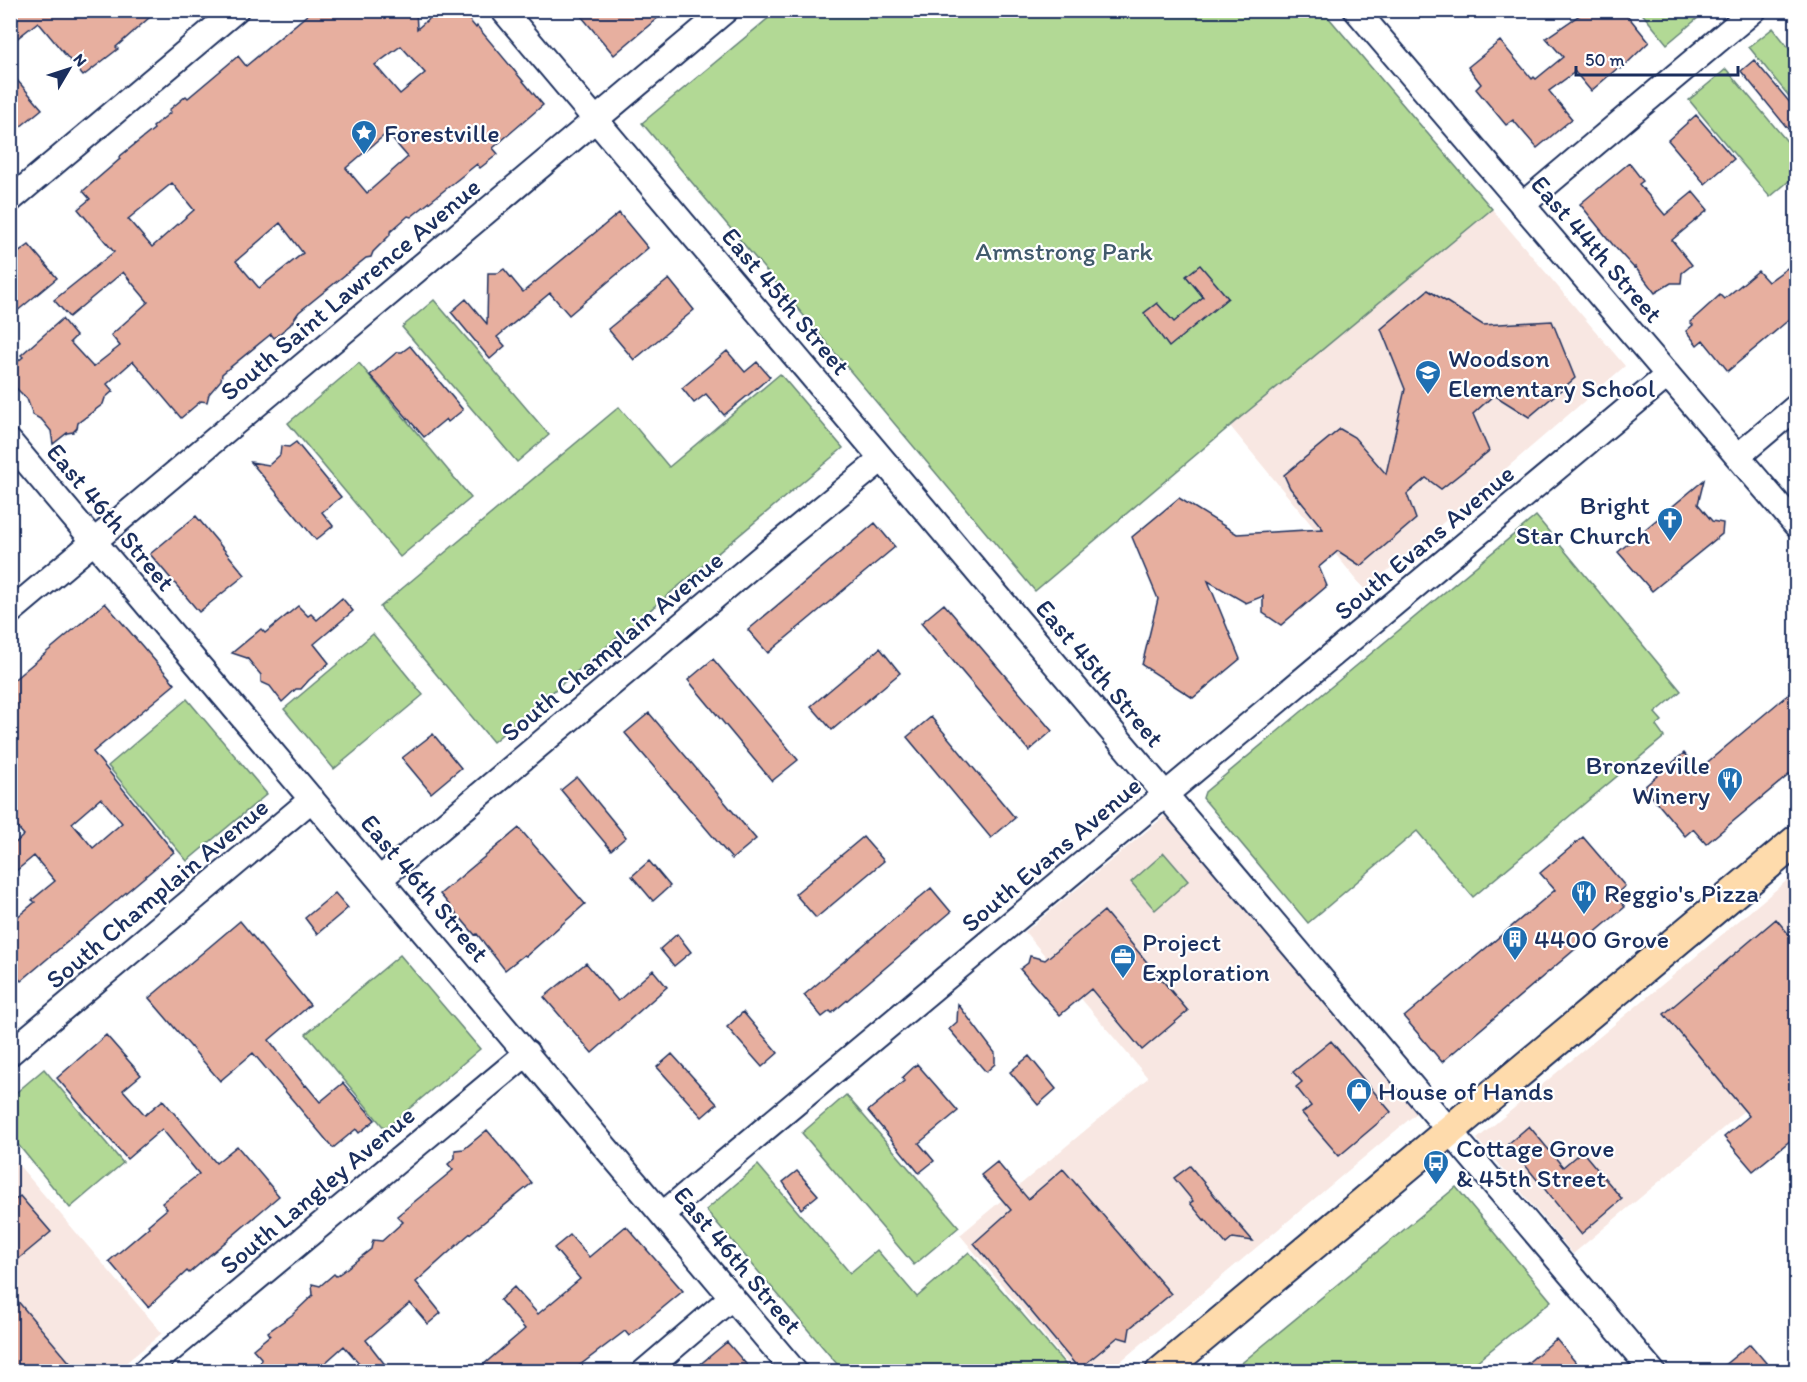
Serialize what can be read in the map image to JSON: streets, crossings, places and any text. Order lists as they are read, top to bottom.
{
  "streets": {
    "street": [
      "East 44th Street",
      "South Saint Lawrence Avenue",
      "East 45th Street",
      "East 46th Street",
      "South Evans Avenue",
      "South Champlain Avenue",
      "South Langley Avenue"
    ]
  },
  "crossings": [
    ["East 44th Street", "South Evans Avenue"],
    ["South Saint Lawrence Avenue", "East 45th Street"],
    ["South Saint Lawrence Avenue", "East 46th Street"],
    ["East 45th Street", "South Evans Avenue"],
    ["East 45th Street", "South Champlain Avenue"],
    ["East 46th Street", "South Evans Avenue"],
    ["East 46th Street", "South Champlain Avenue"],
    ["East 46th Street", "South Langley Avenue"]
  ],
  "parks": ["Armstrong Park"],
  "places": {
    "place": ["Forestville"],
    "school or university": ["Woodson Elementary School"],
    "church": ["Bright Star Church"],
    "restaurant": ["Bronzeville Winery", "Reggio's Pizza"],
    "building": ["4400 Grove"],
    "office": ["Project Exploration"],
    "shop": ["House of Hands"],
    "bus stop": ["Cottage Grove & 45th Street"]
  },
  "scale_bar": "50 m",
  "north": "top right"
}
